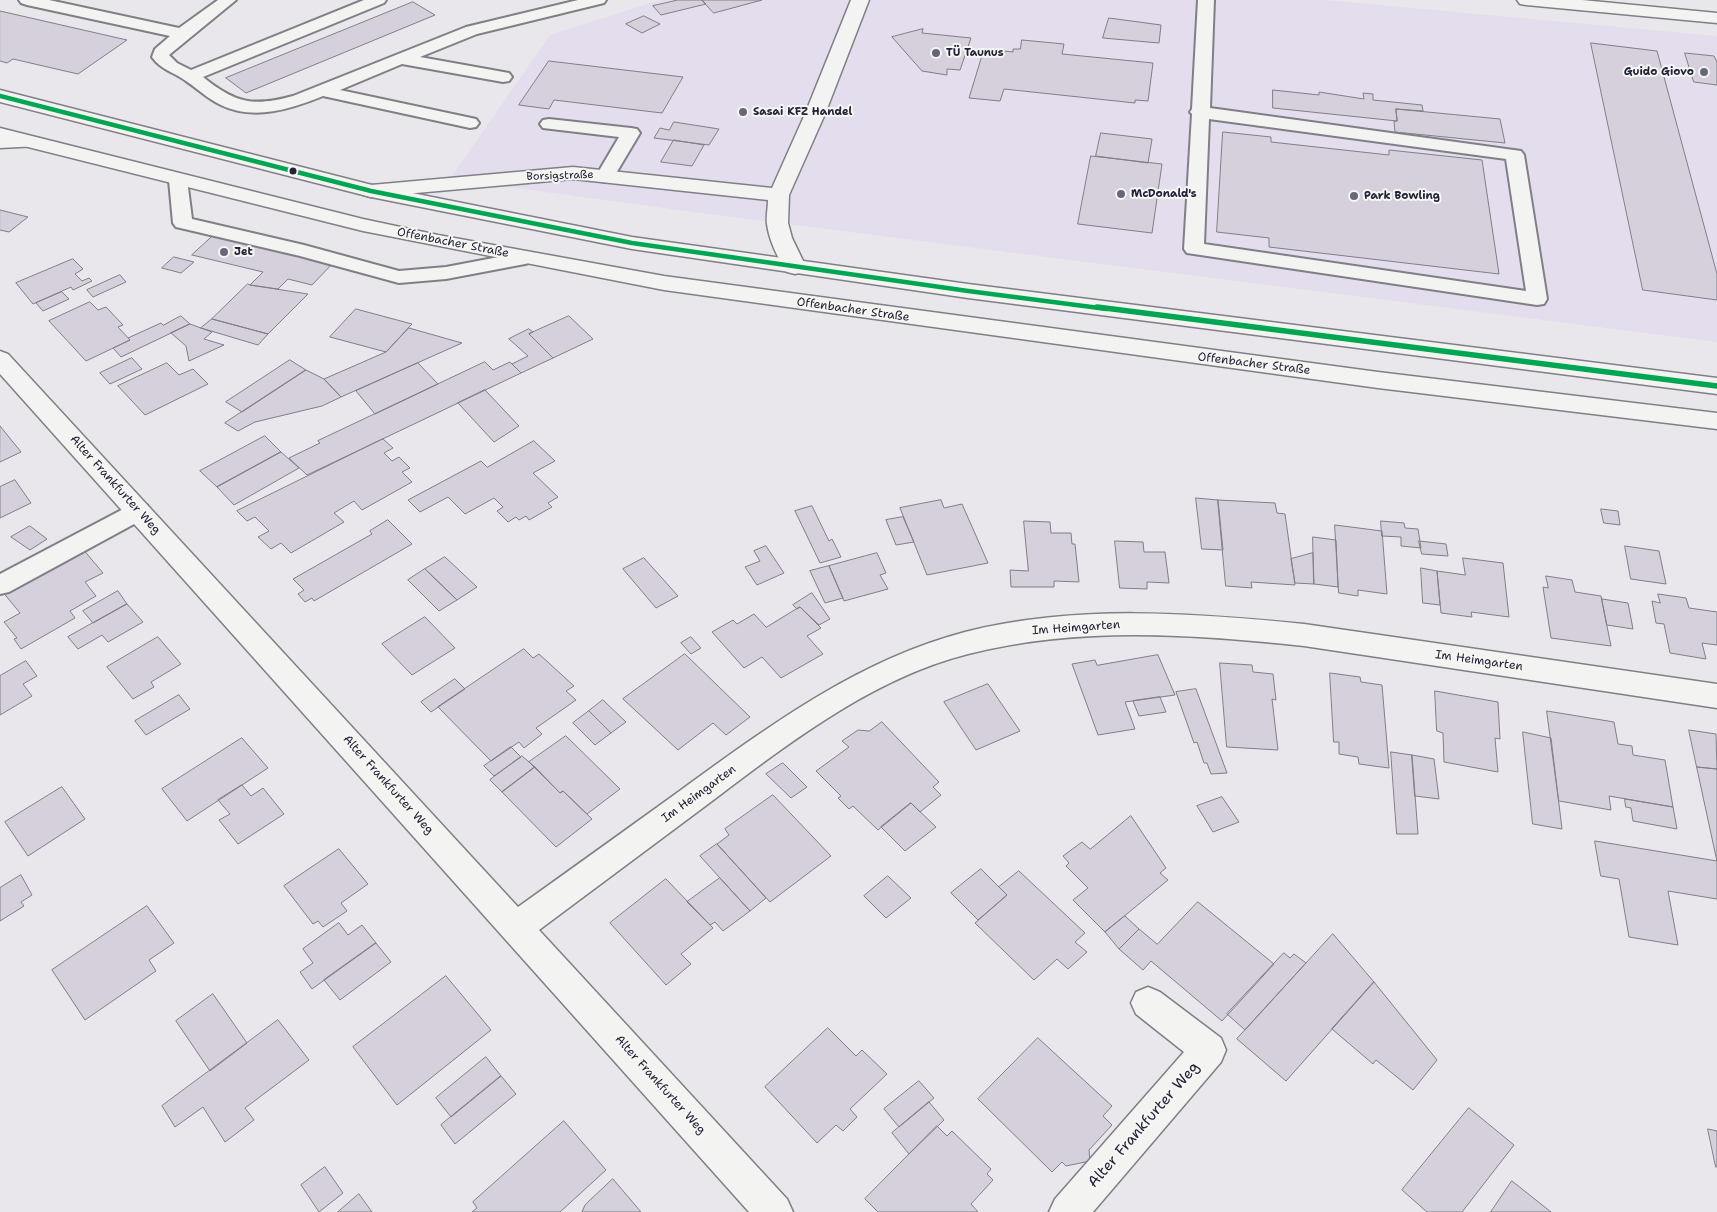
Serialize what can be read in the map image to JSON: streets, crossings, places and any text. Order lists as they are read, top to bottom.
{
  "streets": {
    "main road": [
      "Borsigstraße",
      "Offenbacher Straße",
      "Alter Frankfurter Weg",
      "Im Heimgarten"
    ]
  },
  "crossings": [
    ["Alter Frankfurter Weg", "Im Heimgarten"]
  ],
  "places": [
    "TÜ Taunus",
    "Guido Giovo",
    "Sasai KFZ Handel",
    "McDonald's",
    "Park Bowling",
    "Jet"
  ]
}
